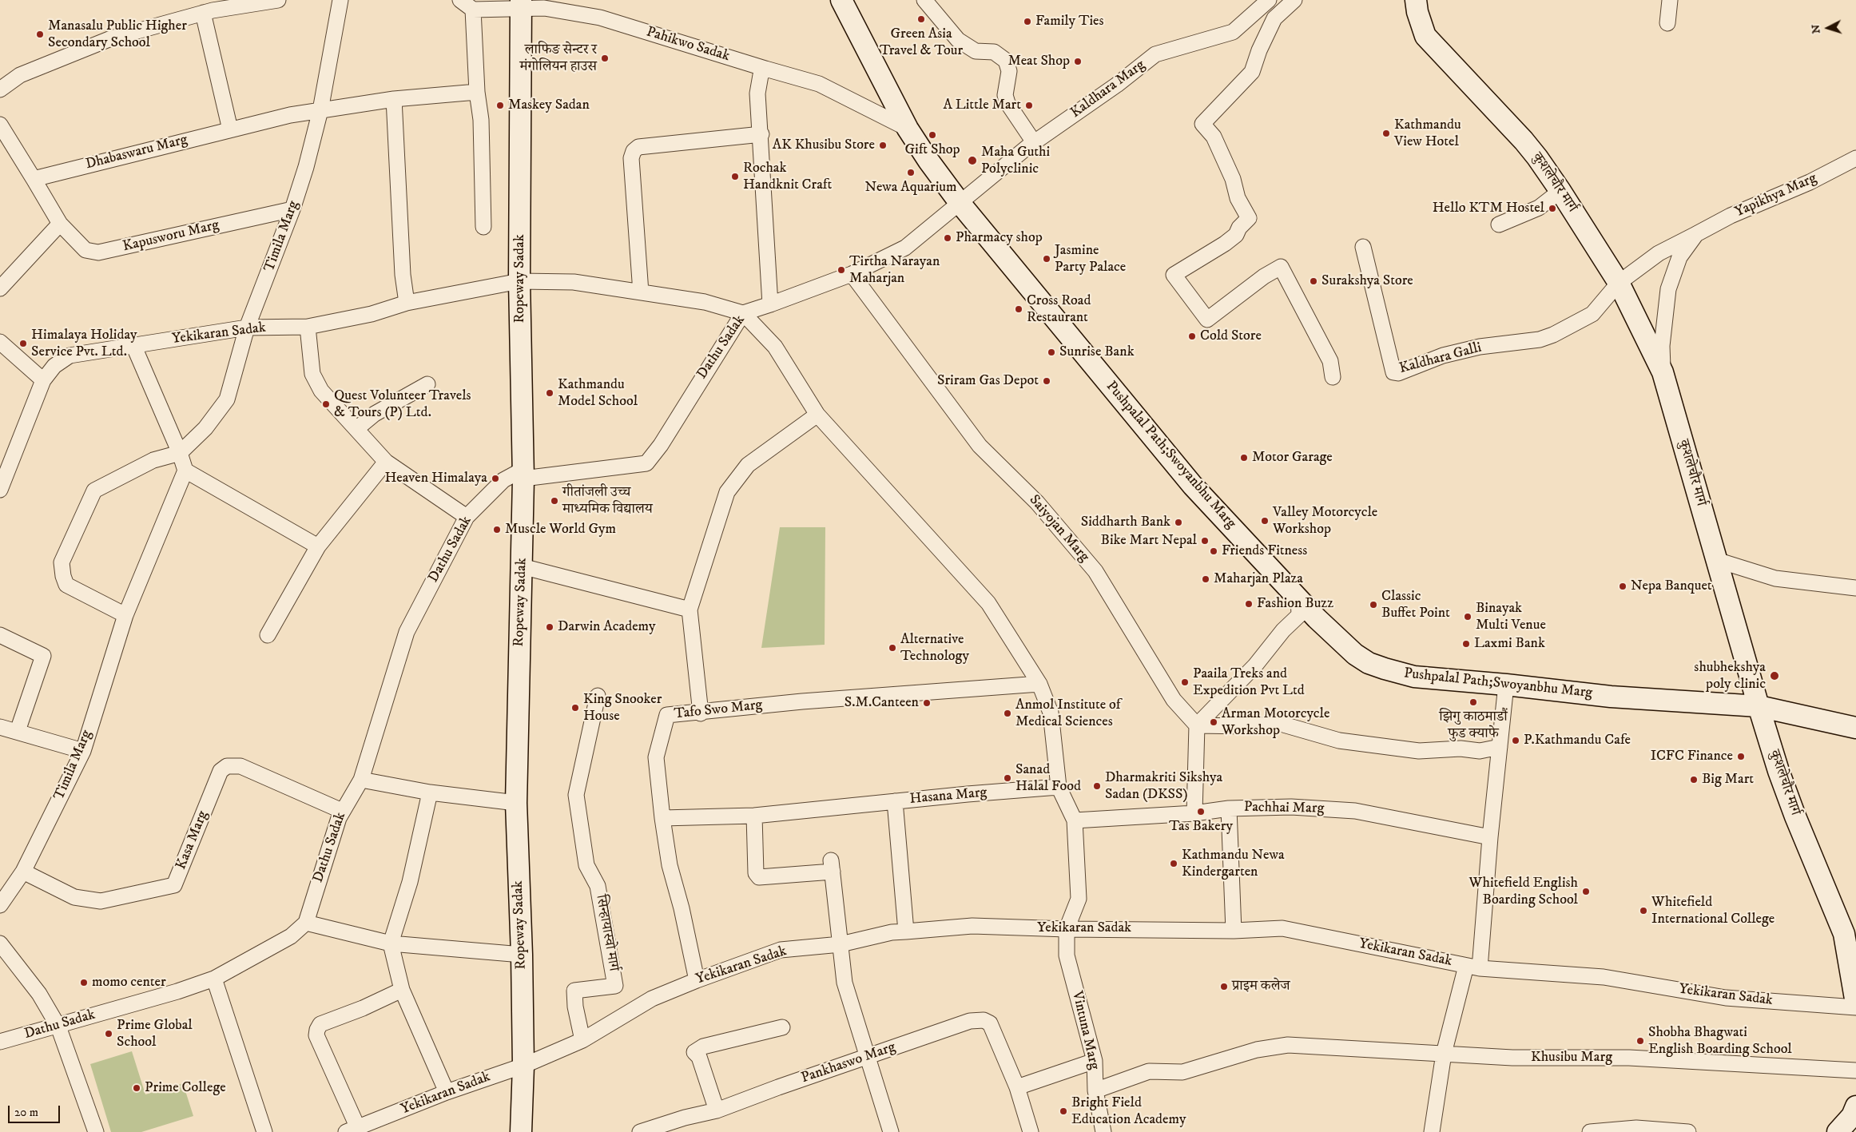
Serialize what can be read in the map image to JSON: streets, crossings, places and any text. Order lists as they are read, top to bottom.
{
  "streets": {
    "main road": ["कुशलेचौर मार्ग", "Ropeway Sadak", "Pushpalal Path;Swoyanbhu Marg"],
    "street": [
      "Pahikwo Sadak",
      "Kaldhara Marg",
      "Dhabaswaru Marg",
      "Yapikhya Marg",
      "Kapusworu Marg",
      "Timila Marg",
      "Yekikaran Sadak",
      "Dathu Sadak",
      "Kaldhara Galli",
      "Saiyojan Marg",
      "Tafo Swo Marg",
      "Hasana Marg",
      "Pachhai Marg",
      "Kasa Marg",
      "सिन्हायास्वो मार्ग",
      "Vintuna Marg",
      "Khusibu Marg",
      "Pankhaswo Marg"
    ]
  },
  "crossings": [
    ["Pahikwo Sadak", "Ropeway Sadak"],
    ["Pahikwo Sadak", "Pushpalal Path;Swoyanbhu Marg"],
    ["Kaldhara Marg", "Dathu Sadak"],
    ["Kaldhara Marg", "Pushpalal Path;Swoyanbhu Marg"],
    ["Dhabaswaru Marg", "Timila Marg"],
    ["कुशलेचौर मार्ग", "Yapikhya Marg"],
    ["कुशलेचौर मार्ग", "Kaldhara Galli"],
    ["कुशलेचौर मार्ग", "Pushpalal Path;Swoyanbhu Marg"],
    ["Yapikhya Marg", "Kaldhara Galli"],
    ["Kapusworu Marg", "Timila Marg"],
    ["Timila Marg", "Yekikaran Sadak"],
    ["Timila Marg", "Kasa Marg"],
    ["Ropeway Sadak", "Yekikaran Sadak"],
    ["Ropeway Sadak", "Dathu Sadak"],
    ["Yekikaran Sadak", "Dathu Sadak"],
    ["Yekikaran Sadak", "Tafo Swo Marg"],
    ["Yekikaran Sadak", "सिन्हायास्वो मार्ग"],
    ["Yekikaran Sadak", "Vintuna Marg"],
    ["Dathu Sadak", "Pushpalal Path;Swoyanbhu Marg"],
    ["Dathu Sadak", "Saiyojan Marg"],
    ["Dathu Sadak", "Kasa Marg"],
    ["Tafo Swo Marg", "Hasana Marg"],
    ["Vintuna Marg", "Khusibu Marg"]
  ],
  "places": [
    "Green Asia Travel & Tour",
    "Family Ties",
    "Manasalu Public Higher Secondary School",
    "लाफिङ सेन्टर र मंगोलियन हाउस",
    "Meat Shop",
    "Maskey Sadan",
    "A Little Mart",
    "Kathmandu View Hotel",
    "Gift Shop",
    "AK Khusibu Store",
    "Maha Guthi Polyclinic",
    "Newa Aquarium",
    "Rochak Handknit Craft",
    "Hello KTM Hostel",
    "Pharmacy shop",
    "Jasmine Party Palace",
    "Tirtha Narayan Maharjan",
    "Surakshya Store",
    "Cross Road Restaurant",
    "Cold Store",
    "Himalaya Holiday Service Pvt. Ltd.",
    "Sunrise Bank",
    "Sriram Gas Depot",
    "Kathmandu Model School",
    "Quest Volunteer Travels & Tours (P) Ltd.",
    "Motor Garage",
    "Heaven Himalaya",
    "गीतांजली उच्च माध्यमिक विद्यालय",
    "Valley Motorcycle Workshop",
    "Siddharth Bank",
    "Muscle World Gym",
    "Bike Mart Nepal",
    "Friends Fitness",
    "Maharjan Plaza",
    "Nepa Banquet",
    "Fashion Buzz",
    "Classic Buffet Point",
    "Binayak Multi Venue",
    "Darwin Academy",
    "Laxmi Bank",
    "Alternative Technology",
    "shubhekshya poly clinic",
    "Paaila Treks and Expedition Pvt Ltd",
    "झिगु काठमाडौं फुड क्याफे",
    "S.M.Canteen",
    "King Snooker House",
    "Anmol Institute of Medical Sciences",
    "Arman Motorcycle Workshop",
    "P.Kathmandu Cafe",
    "ICFC Finance",
    "Sanad Halal Food",
    "Big Mart",
    "Dharmakriti Sikshya Sadan (DKSS)",
    "Tas Bakery",
    "Kathmandu Newa Kindergarten",
    "Whitefield English Boarding School",
    "Whitefield International College",
    "momo center",
    "प्राइम कलेज",
    "Prime Global School",
    "Shobha Bhagwati English Boarding School",
    "Prime College",
    "Bright Field Education Academy"
  ],
  "scale_bar": "20 m",
  "north": "left"
}
